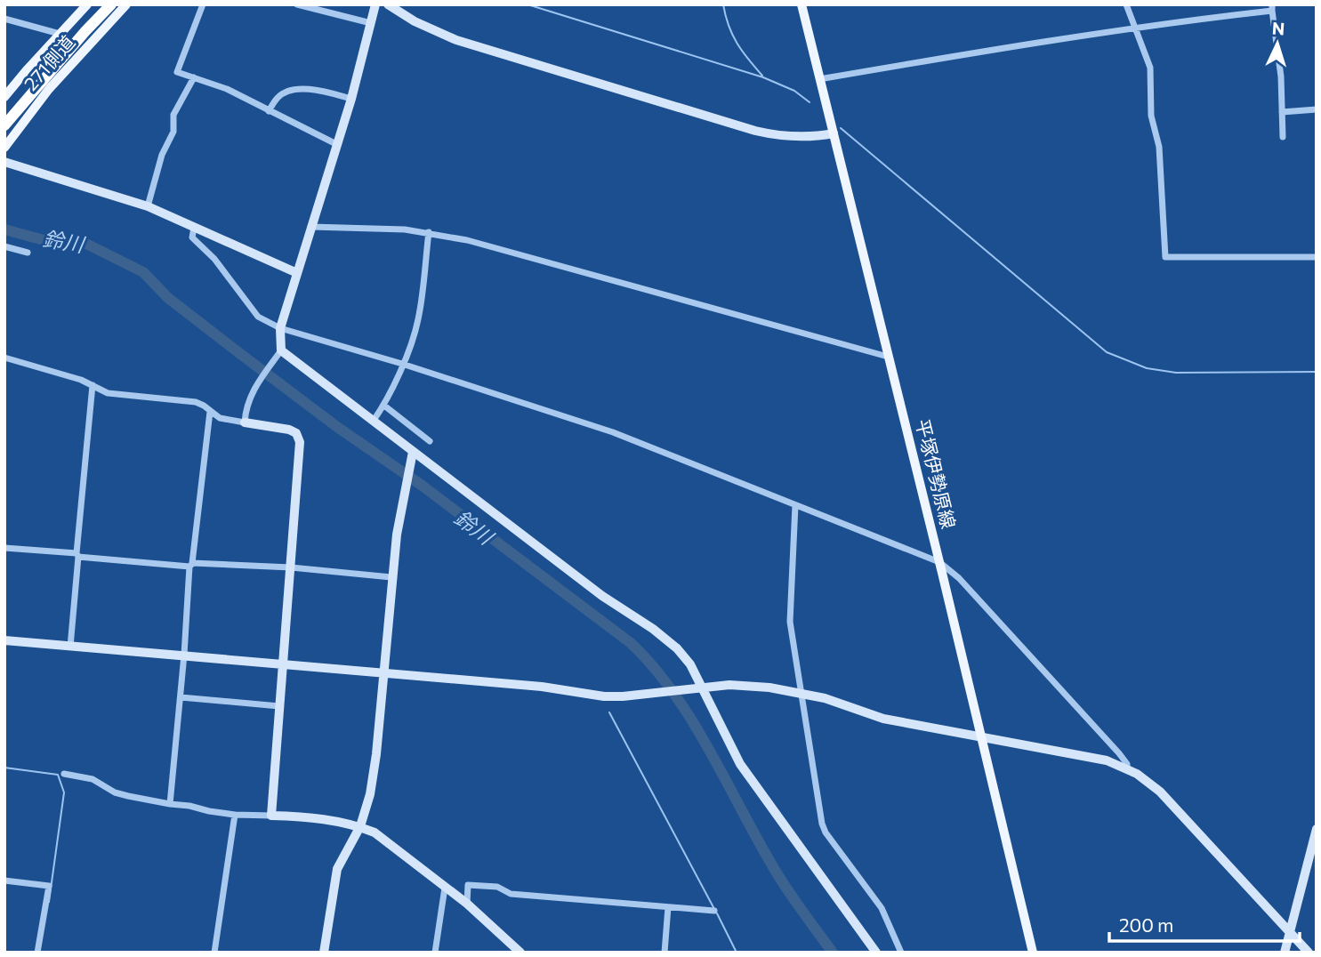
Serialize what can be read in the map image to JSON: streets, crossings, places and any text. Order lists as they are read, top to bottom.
{
  "streets": {
    "main road": ["271側道", "平塚伊勢原線"]
  },
  "water": ["鈴川"],
  "scale_bar": "200 m",
  "north": "top"
}
